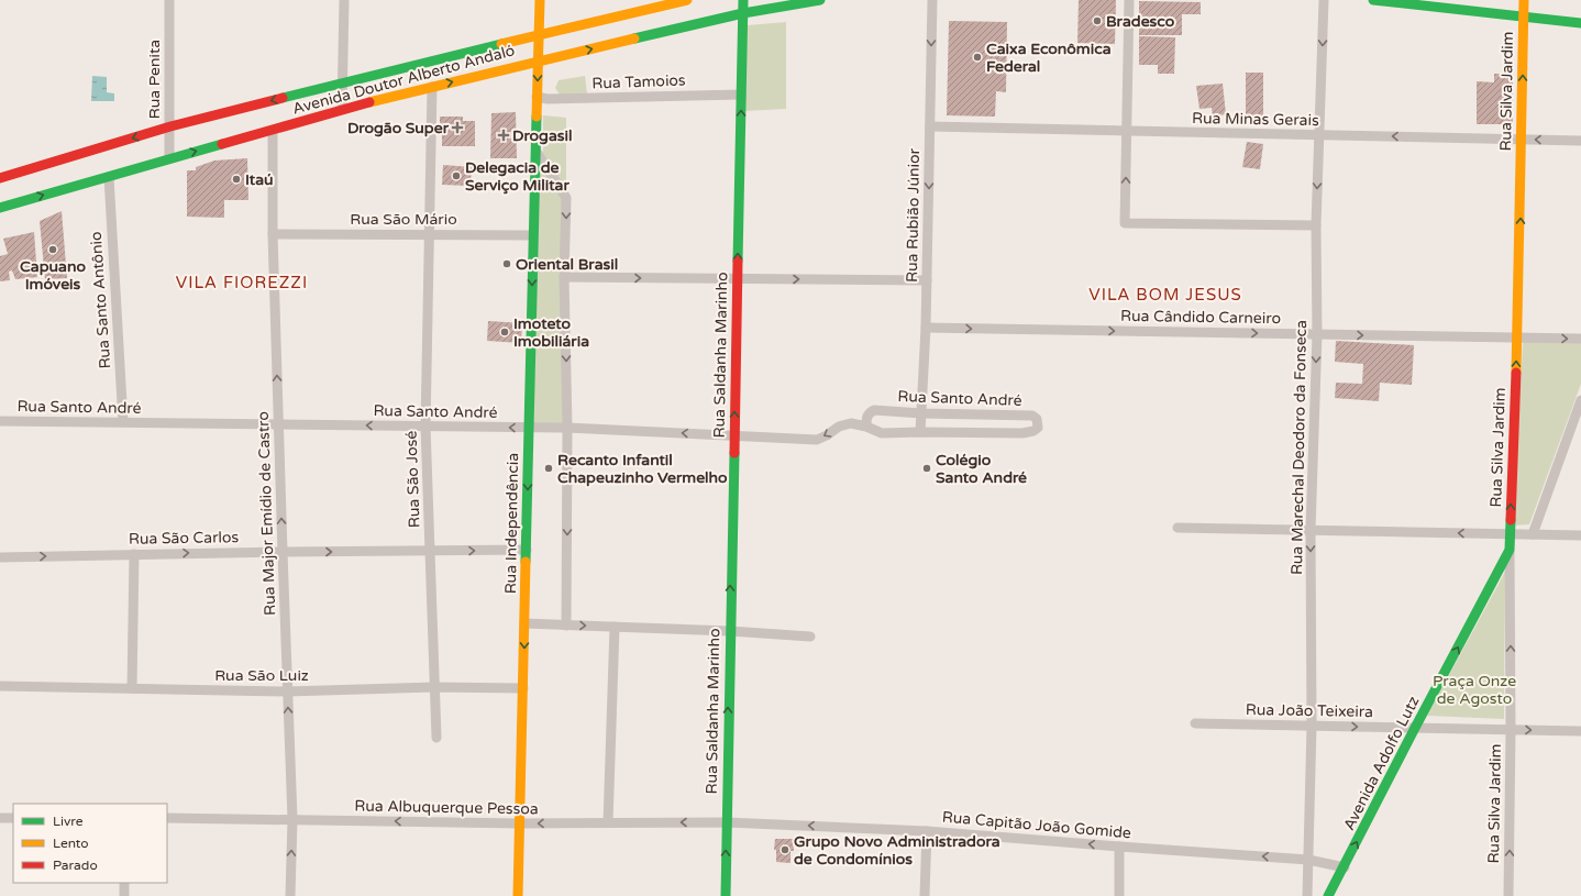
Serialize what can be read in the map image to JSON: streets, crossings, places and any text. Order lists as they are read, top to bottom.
{
  "streets": {
    "street": [
      "Rua Penita",
      "Avenida Doutor Alberto Andaló",
      "Rua Tamoios",
      "Rua Silva Jardim",
      "Rua Minas Gerais",
      "Rua Rubião Júnior",
      "Rua São Mário",
      "Rua Santo Antônio",
      "Rua Cândido Carneiro",
      "Rua Saldanha Marinho",
      "Rua Santo André",
      "Rua Marechal Deodoro da Fonseca",
      "Rua São José",
      "Rua Major Emídio de Castro",
      "Rua Independência",
      "Rua São Carlos",
      "Rua São Luiz",
      "Rua João Teixeira",
      "Avenida Adolfo Lutz",
      "Rua Albuquerque Pessoa",
      "Rua Capitão João Gomide"
    ]
  },
  "crossings": [
    ["Rua Penita", "Avenida Doutor Alberto Andaló"],
    ["Avenida Doutor Alberto Andaló", "Rua Santo Antônio"],
    ["Avenida Doutor Alberto Andaló", "Rua Saldanha Marinho"],
    ["Avenida Doutor Alberto Andaló", "Rua São José"],
    ["Avenida Doutor Alberto Andaló", "Rua Major Emídio de Castro"],
    ["Avenida Doutor Alberto Andaló", "Rua Independência"],
    ["Rua Tamoios", "Rua Saldanha Marinho"],
    ["Rua Tamoios", "Rua Independência"],
    ["Rua Silva Jardim", "Rua Minas Gerais"],
    ["Rua Silva Jardim", "Rua Cândido Carneiro"],
    ["Rua Silva Jardim", "Rua João Teixeira"],
    ["Rua Silva Jardim", "Avenida Adolfo Lutz"],
    ["Rua Minas Gerais", "Rua Rubião Júnior"],
    ["Rua Minas Gerais", "Rua Marechal Deodoro da Fonseca"],
    ["Rua Rubião Júnior", "Rua Cândido Carneiro"],
    ["Rua Rubião Júnior", "Rua Santo André"],
    ["Rua São Mário", "Rua São José"],
    ["Rua São Mário", "Rua Major Emídio de Castro"],
    ["Rua São Mário", "Rua Independência"],
    ["Rua Santo Antônio", "Rua Santo André"],
    ["Rua Cândido Carneiro", "Rua Marechal Deodoro da Fonseca"],
    ["Rua Saldanha Marinho", "Rua Santo André"],
    ["Rua Saldanha Marinho", "Rua Albuquerque Pessoa"],
    ["Rua Saldanha Marinho", "Rua Capitão João Gomide"],
    ["Rua Santo André", "Rua São José"],
    ["Rua Santo André", "Rua Major Emídio de Castro"],
    ["Rua Santo André", "Rua Independência"],
    ["Rua Marechal Deodoro da Fonseca", "Rua João Teixeira"],
    ["Rua Marechal Deodoro da Fonseca", "Rua Capitão João Gomide"],
    ["Rua São José", "Rua São Carlos"],
    ["Rua São José", "Rua São Luiz"],
    ["Rua Major Emídio de Castro", "Rua São Carlos"],
    ["Rua Major Emídio de Castro", "Rua São Luiz"],
    ["Rua Major Emídio de Castro", "Rua Albuquerque Pessoa"],
    ["Rua Independência", "Rua São Carlos"],
    ["Rua Independência", "Rua São Luiz"],
    ["Rua Independência", "Rua Albuquerque Pessoa"],
    ["Rua João Teixeira", "Avenida Adolfo Lutz"],
    ["Avenida Adolfo Lutz", "Rua Capitão João Gomide"],
    ["Rua Albuquerque Pessoa", "Rua Capitão João Gomide"]
  ],
  "one_way": [
    "Rua Silva Jardim",
    "Rua Minas Gerais",
    "Rua Rubião Júnior",
    "Rua Cândido Carneiro",
    "Rua Saldanha Marinho",
    "Rua Santo André",
    "Rua Marechal Deodoro da Fonseca",
    "Rua Major Emídio de Castro",
    "Rua São Carlos",
    "Rua João Teixeira",
    "Avenida Adolfo Lutz",
    "Rua Albuquerque Pessoa",
    "Rua Capitão João Gomide"
  ],
  "districts": ["VILA FIOREZZI", "VILA BOM JESUS"],
  "parks": ["Praça Onze de Agosto"],
  "places": {
    "other": [
      "Bradesco",
      "Caixa Econômica Federal",
      "Delegacia de Serviço Militar",
      "Itaú",
      "Capuano Imóveis",
      "Oriental Brasil",
      "Imoteto Imobiliária",
      "Recanto Infantil Chapeuzinho Vermelho",
      "Colégio Santo André",
      "Grupo Novo Administradora de Condomínios"
    ],
    "health": ["Drogão Super", "Drogasil"]
  },
  "legend": ["Livre", "Lento", "Parado"]
}
